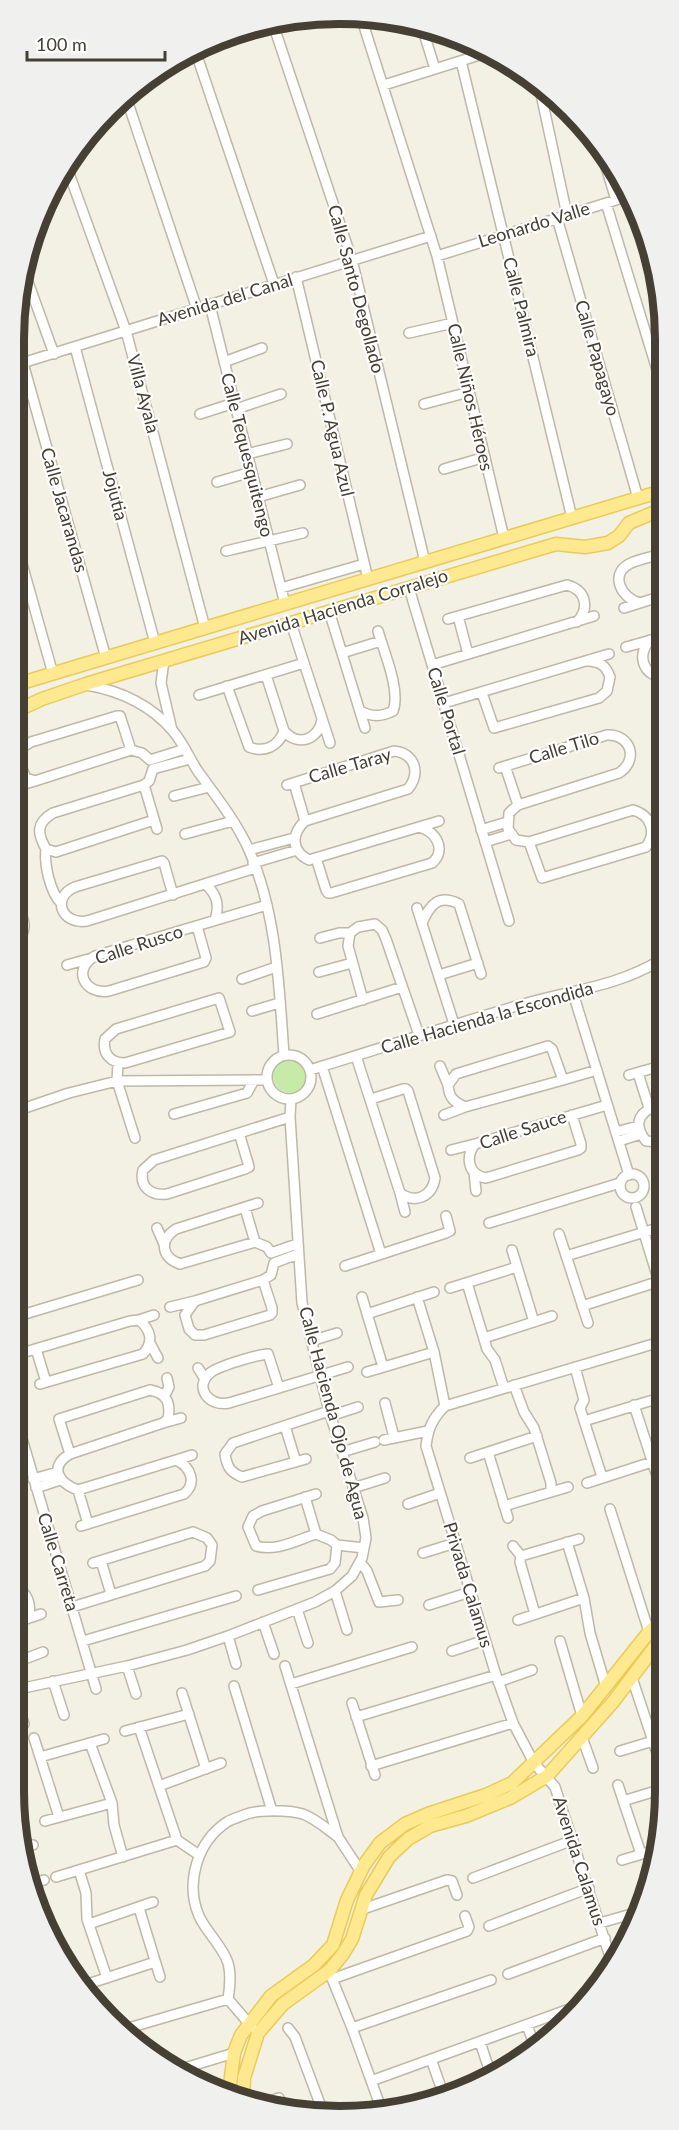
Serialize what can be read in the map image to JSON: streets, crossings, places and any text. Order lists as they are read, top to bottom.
{
  "streets": {
    "main road": ["Avenida Hacienda Corralejo"],
    "street": [
      "Leonardo Valle",
      "Calle Santo Degollado",
      "Avenida del Canal",
      "Calle Palmira",
      "Calle Papagayo",
      "Villa Ayala",
      "Calle Niños Héroes",
      "Calle P. Agua Azul",
      "Calle Tequesquitengo",
      "Jojutia",
      "Calle Jacarandas",
      "Calle Portal",
      "Calle Tilo",
      "Calle Taray",
      "Calle Rusco",
      "Calle Hacienda la Escondida",
      "Calle Sauce",
      "Calle Hacienda Ojo de Agua",
      "Calle Carreta",
      "Privada Calamus",
      "Avenida Calamus"
    ]
  },
  "crossings": [
    ["Leonardo Valle", "Calle Palmira"],
    ["Leonardo Valle", "Calle Papagayo"],
    ["Leonardo Valle", "Calle Niños Héroes"],
    ["Calle Santo Degollado", "Avenida del Canal"],
    ["Avenida del Canal", "Villa Ayala"],
    ["Avenida del Canal", "Calle Niños Héroes"],
    ["Avenida del Canal", "Calle P. Agua Azul"],
    ["Avenida del Canal", "Calle Tequesquitengo"],
    ["Avenida del Canal", "Jojutia"],
    ["Avenida Hacienda Corralejo", "Calle Portal"],
    ["Calle Hacienda la Escondida", "Calle Hacienda Ojo de Agua"],
    ["Privada Calamus", "Avenida Calamus"]
  ],
  "scale_bar": "100 m"
}
